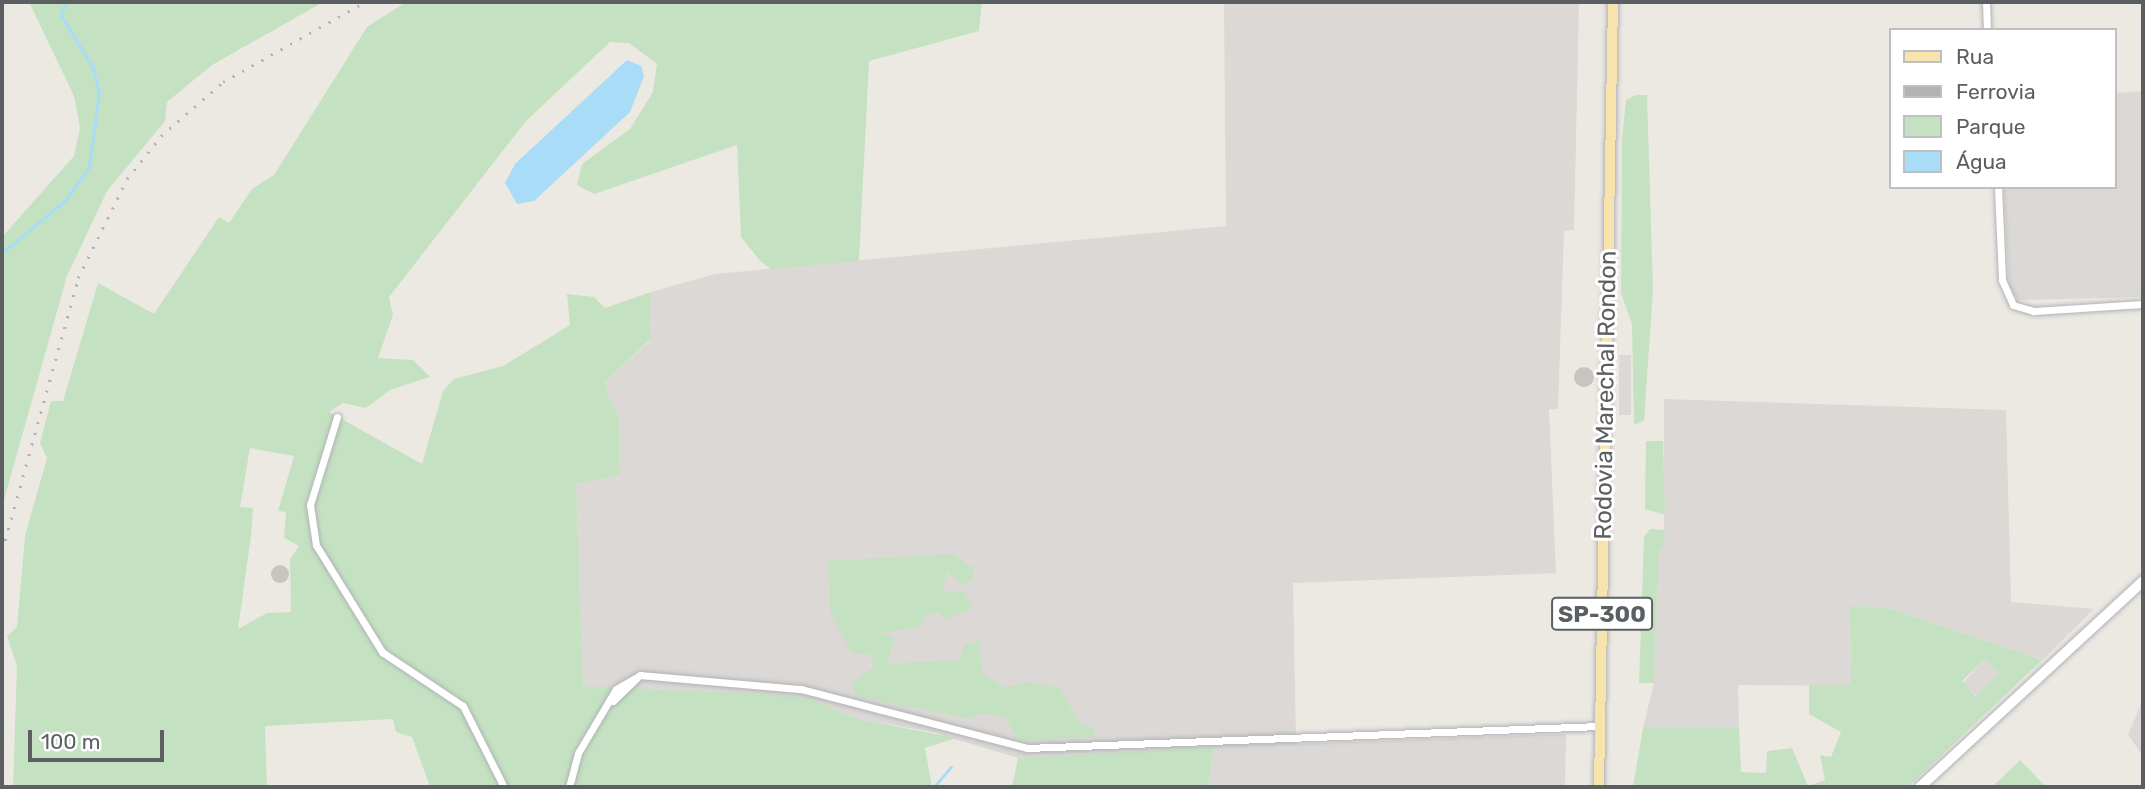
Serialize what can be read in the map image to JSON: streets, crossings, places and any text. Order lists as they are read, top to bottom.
{
  "streets": {
    "main road": ["Rodovia Marechal Rondon", "SP-300"]
  },
  "legend": [
    "Rua",
    "Ferrovia",
    "Parque",
    "Água"
  ],
  "scale_bar": "100 m"
}
